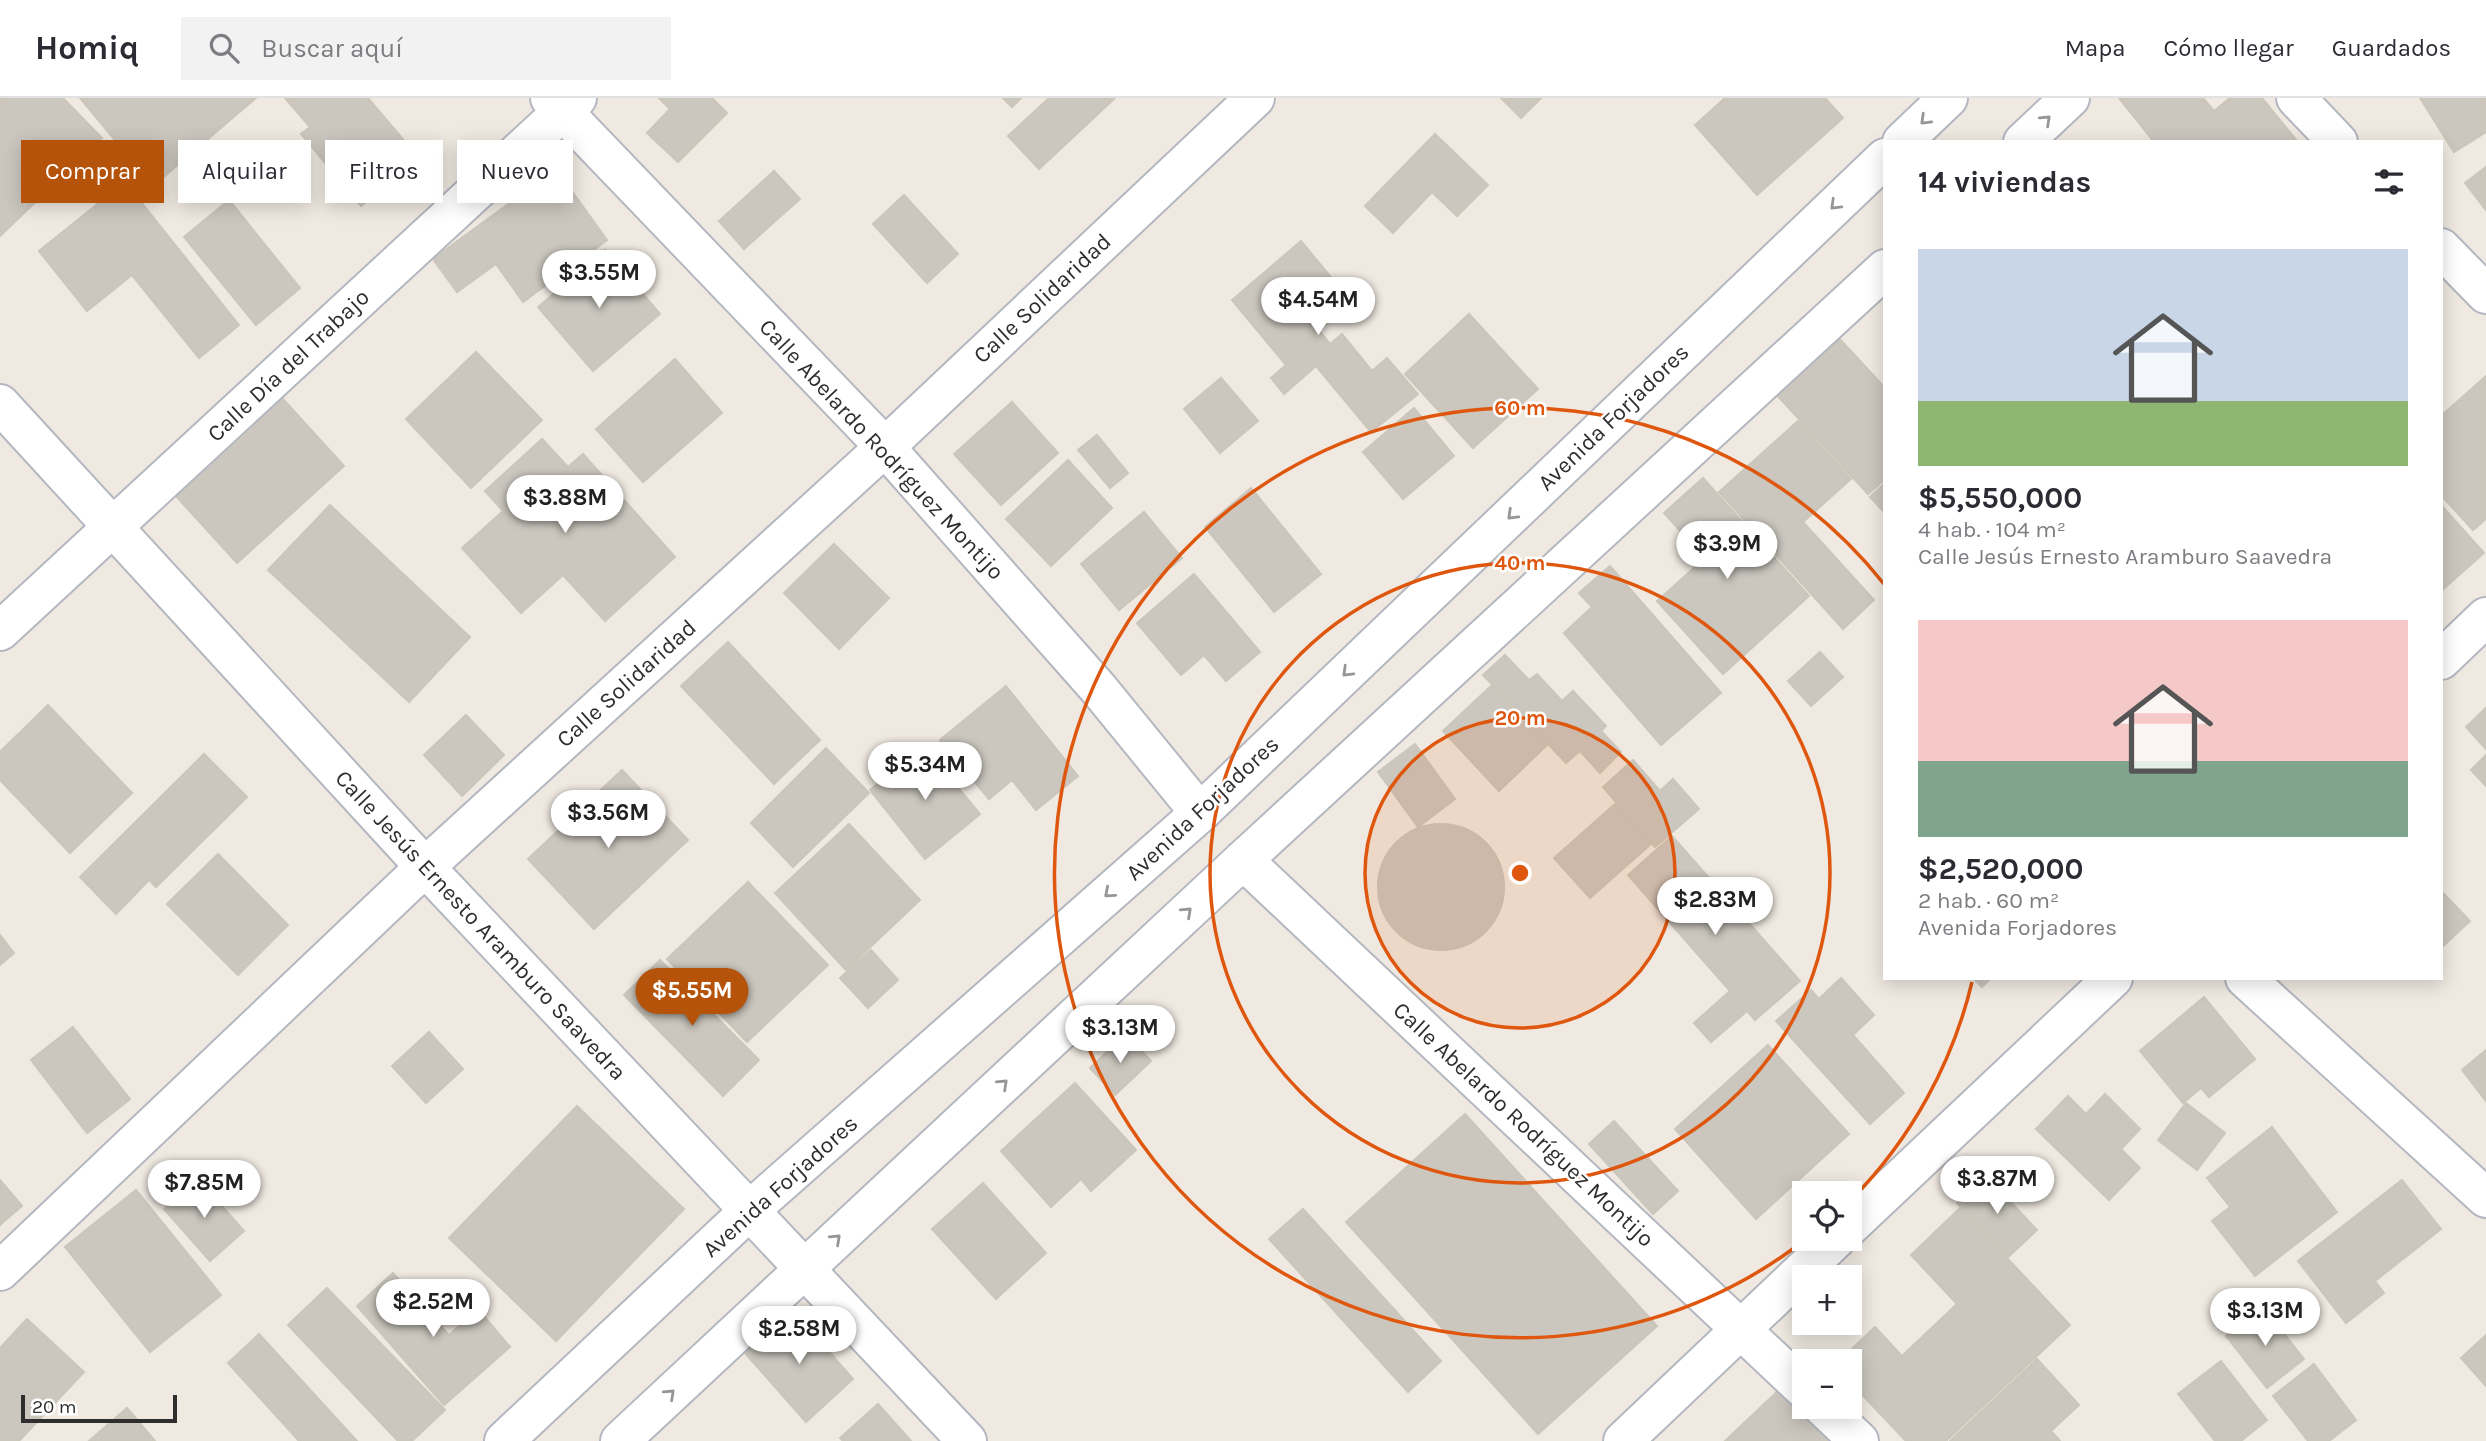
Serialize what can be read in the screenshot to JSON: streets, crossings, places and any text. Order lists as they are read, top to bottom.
{
  "streets": {
    "street": [
      "Calle Solidaridad",
      "Calle Día del Trabajo",
      "Avenida Forjadores",
      "Calle Abelardo Rodríguez Montijo",
      "Calle Jesús Ernesto Aramburo Saavedra"
    ]
  },
  "crossings": [
    ["Calle Solidaridad", "Calle Abelardo Rodríguez Montijo"],
    ["Calle Solidaridad", "Calle Jesús Ernesto Aramburo Saavedra"],
    ["Calle Día del Trabajo", "Calle Abelardo Rodríguez Montijo"],
    ["Calle Día del Trabajo", "Calle Jesús Ernesto Aramburo Saavedra"],
    ["Avenida Forjadores", "Calle Abelardo Rodríguez Montijo"],
    ["Avenida Forjadores", "Calle Jesús Ernesto Aramburo Saavedra"]
  ],
  "scale_bar": "20 m",
  "page": {
    "header": "Homiq",
    "search": "Buscar aquí",
    "nav": ["Mapa", "Cómo llegar", "Guardados"],
    "chip": [
      "Comprar",
      "Alquilar",
      "Filtros",
      "Nuevo"
    ],
    "heading": "14 viviendas",
    "list": [
      {
        "name": "$5,550,000",
        "note": "4 hab. · 104 m² · Calle Jesús Ernesto Aramburo Saavedra"
      },
      {
        "name": "$2,520,000",
        "note": "2 hab. · 60 m² · Avenida Forjadores"
      }
    ],
    "price": [
      "$3.55M",
      "$4.54M",
      "$3.88M",
      "$3.9M",
      "$5.34M",
      "$3.56M",
      "$2.83M",
      "$5.55M",
      "$3.13M",
      "$3.87M",
      "$7.85M",
      "$2.52M",
      "$3.13M",
      "$2.58M"
    ],
    "map_buttons": ["+", "−"],
    "scale": "20 m"
  },
  "rings": ["60 m", "40 m", "20 m"]
}
